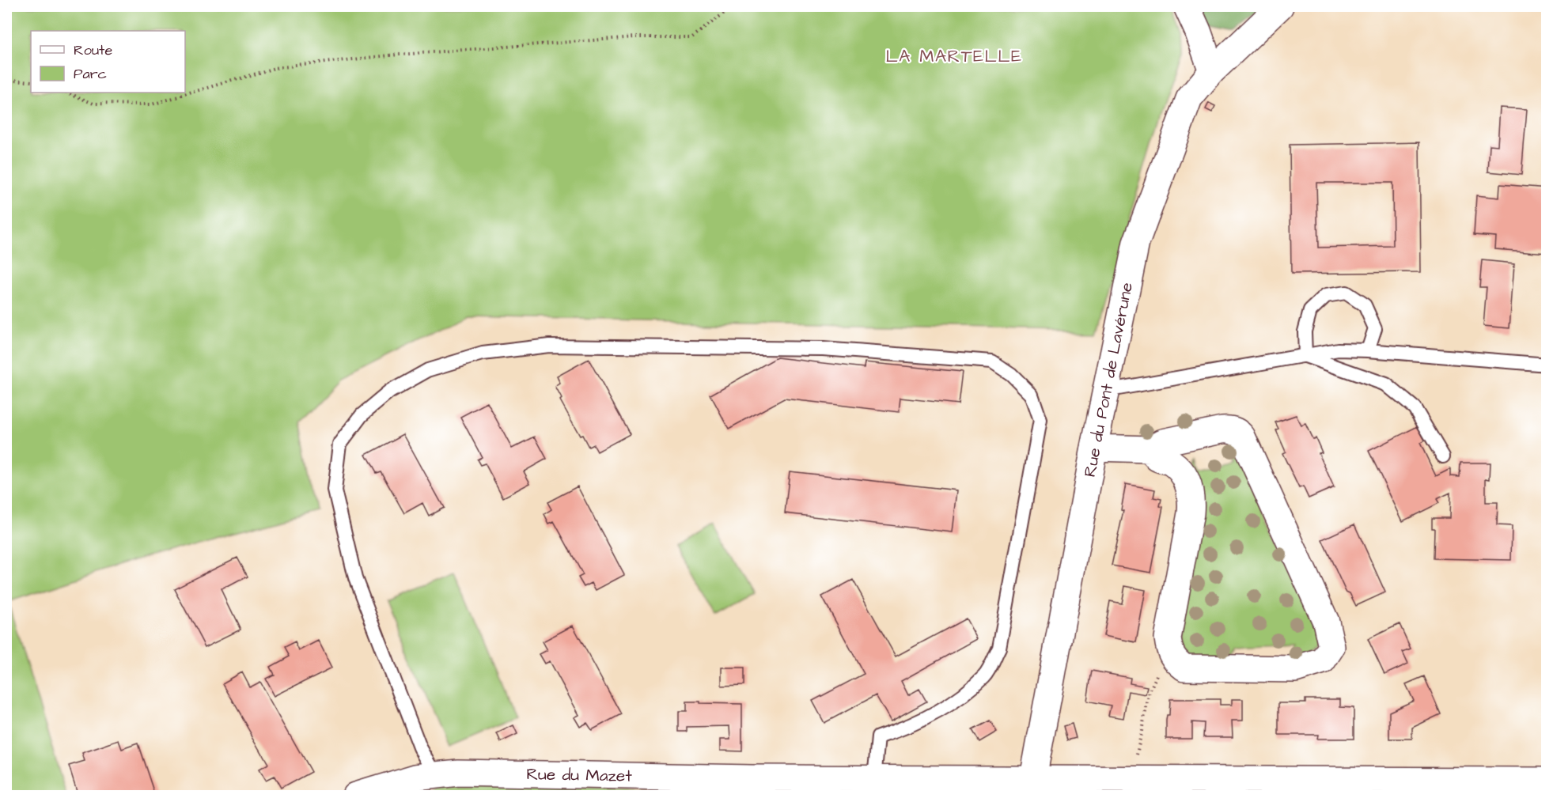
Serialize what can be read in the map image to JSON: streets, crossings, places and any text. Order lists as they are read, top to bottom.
{
  "streets": {
    "street": ["Rue du Pont de Lavérune", "Rue du Mazet"]
  },
  "crossings": [
    ["Rue du Pont de Lavérune", "Rue du Mazet"]
  ],
  "districts": ["LA MARTELLE"],
  "legend": ["Route", "Parc"]
}
